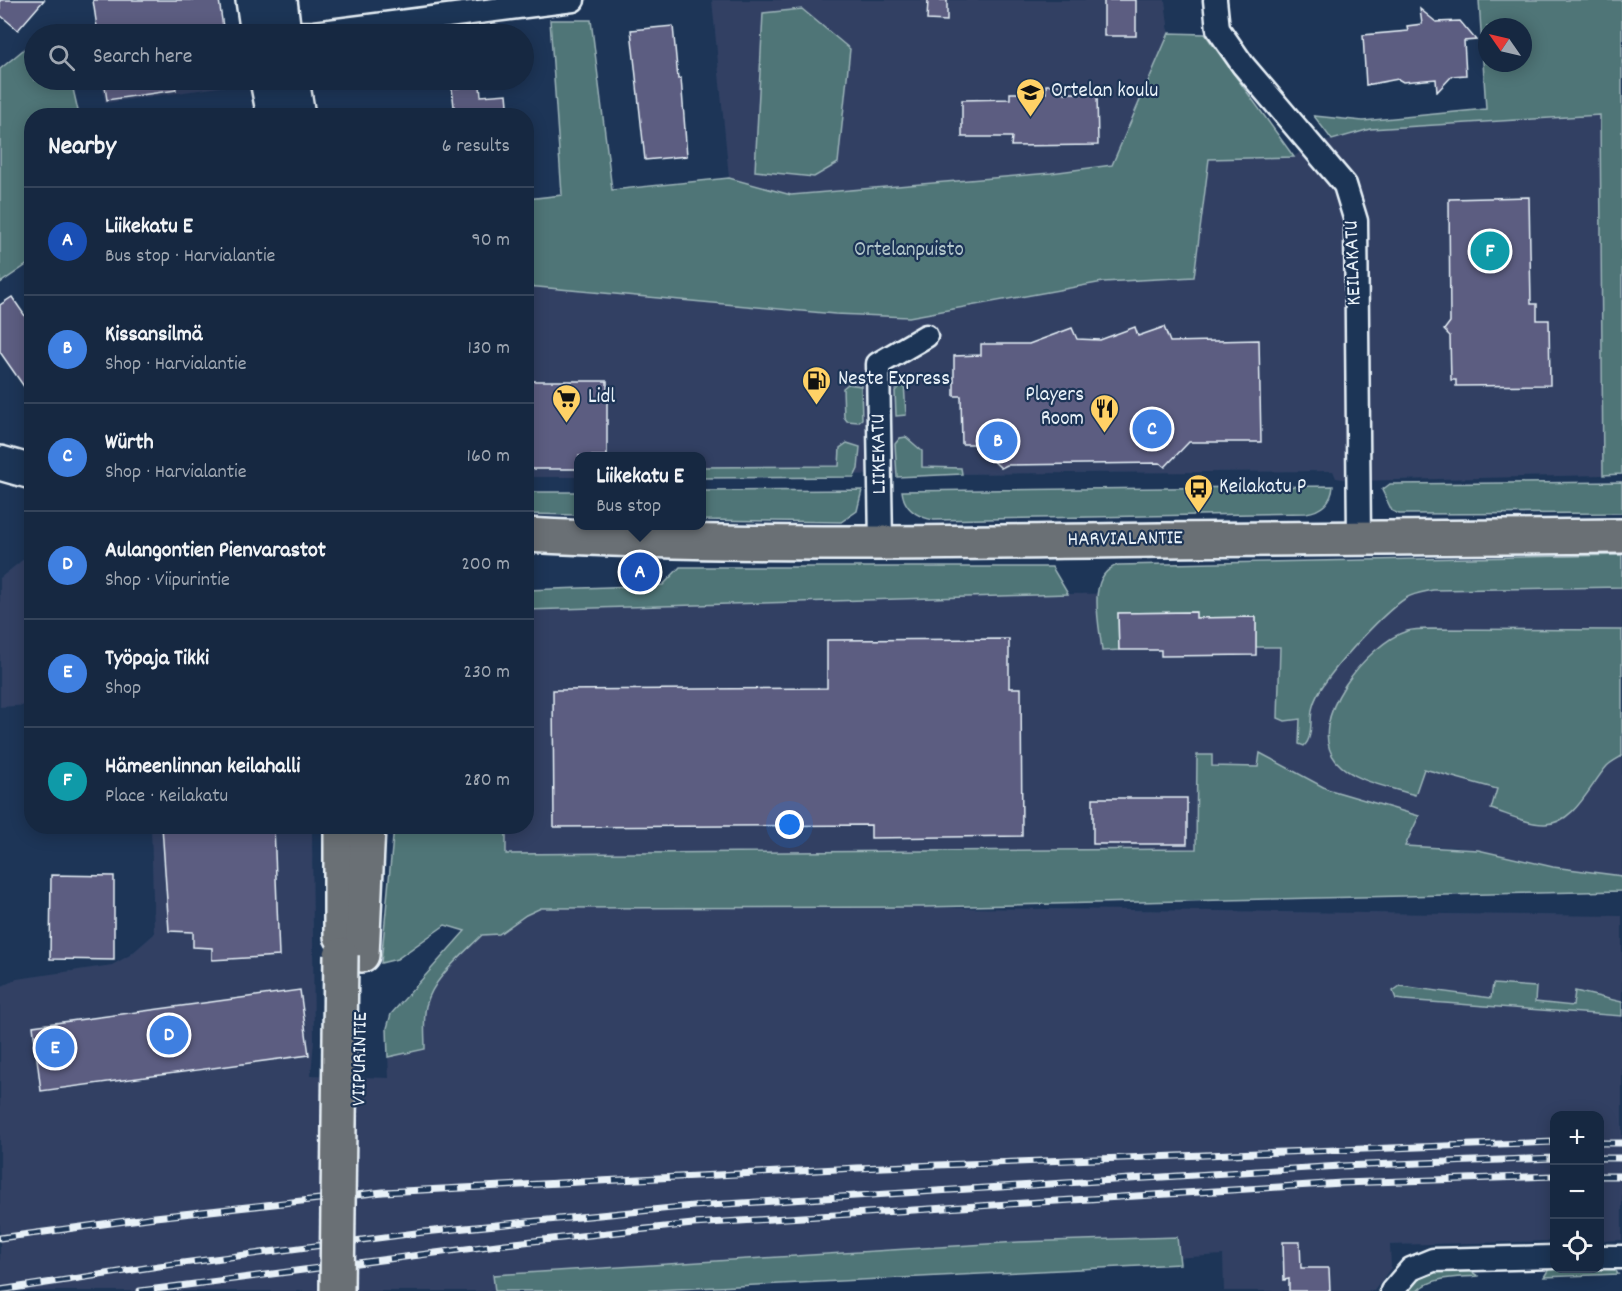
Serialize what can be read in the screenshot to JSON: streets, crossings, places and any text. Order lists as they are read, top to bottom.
{
  "streets": {
    "main road": ["HARVIALANTIE", "VIIPURINTIE"],
    "street": ["KEILAKATU", "LIIKEKATU"]
  },
  "crossings": [
    ["KEILAKATU", "HARVIALANTIE"],
    ["LIIKEKATU", "HARVIALANTIE"]
  ],
  "parks": ["Ortelanpuisto"],
  "places": {
    "school or university": ["Ortelan koulu"],
    "fuel station": ["Neste Express"],
    "supermarket": ["Lidl"],
    "restaurant": ["Players Room"],
    "bus stop": ["Keilakatu P"]
  },
  "north": "top left",
  "page": {
    "search": "Search here",
    "heading": ["Nearby", "6 results"],
    "list": [
      {
        "mark": "A",
        "name": "Liikekatu E",
        "note": "Bus stop · Harvialantie",
        "value": "90 m"
      },
      {
        "mark": "B",
        "name": "Kissansilmä",
        "note": "Shop · Harvialantie",
        "value": "130 m"
      },
      {
        "mark": "C",
        "name": "Würth",
        "note": "Shop · Harvialantie",
        "value": "160 m"
      },
      {
        "mark": "D",
        "name": "Aulangontien Pienvarastot",
        "note": "Shop · Viipurintie",
        "value": "200 m"
      },
      {
        "mark": "E",
        "name": "Työpaja Tikki",
        "note": "Shop",
        "value": "230 m"
      },
      {
        "mark": "F",
        "name": "Hämeenlinnan keilahalli",
        "note": "Place · Keilakatu",
        "value": "280 m"
      }
    ],
    "pins": [
      "F",
      "C",
      "B",
      "A",
      "D",
      "E"
    ],
    "popup": ["Liikekatu E", "Bus stop"],
    "map_buttons": ["+", "−"]
  }
}
